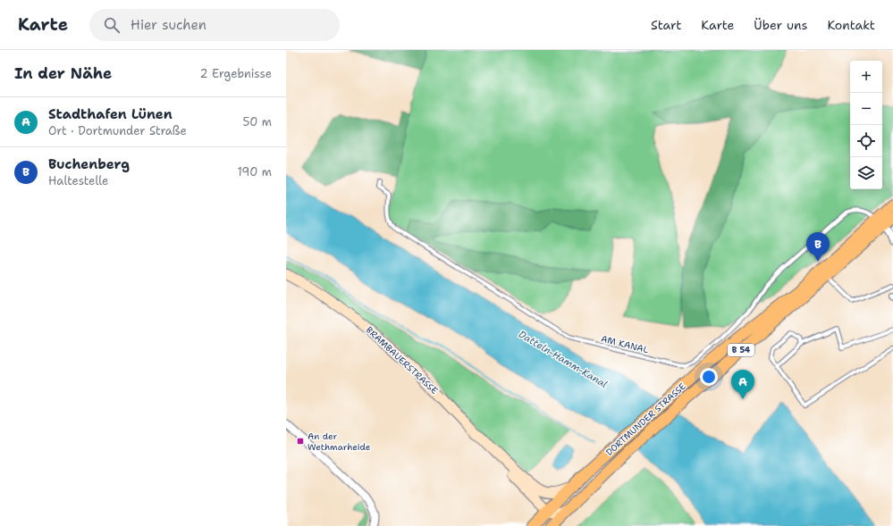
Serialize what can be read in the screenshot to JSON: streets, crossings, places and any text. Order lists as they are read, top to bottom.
{
  "streets": {
    "main road": ["B 54", "BRAMBAUERSTRASSE", "DORTMUNDER STRASSE"],
    "lane": ["AM KANAL"]
  },
  "crossings": [
    ["AM KANAL", "DORTMUNDER STRASSE"],
    ["BRAMBAUERSTRASSE", "DORTMUNDER STRASSE"]
  ],
  "water": ["Datteln-Hamm-Kanal"],
  "places": {
    "transit": ["An der Wethmarheide"]
  },
  "page": {
    "header": "Karte",
    "search": "Hier suchen",
    "nav": [
      "Start",
      "Karte",
      "Über uns",
      "Kontakt"
    ],
    "heading": ["In der Nähe", "2 Ergebnisse"],
    "map_buttons": ["+", "−"],
    "list": [
      {
        "mark": "A",
        "name": "Stadthafen Lünen",
        "note": "Ort · Dortmunder Straße",
        "value": "50 m"
      },
      {
        "mark": "B",
        "name": "Buchenberg",
        "note": "Haltestelle",
        "value": "190 m"
      }
    ],
    "pins": ["B", "A"]
  }
}
